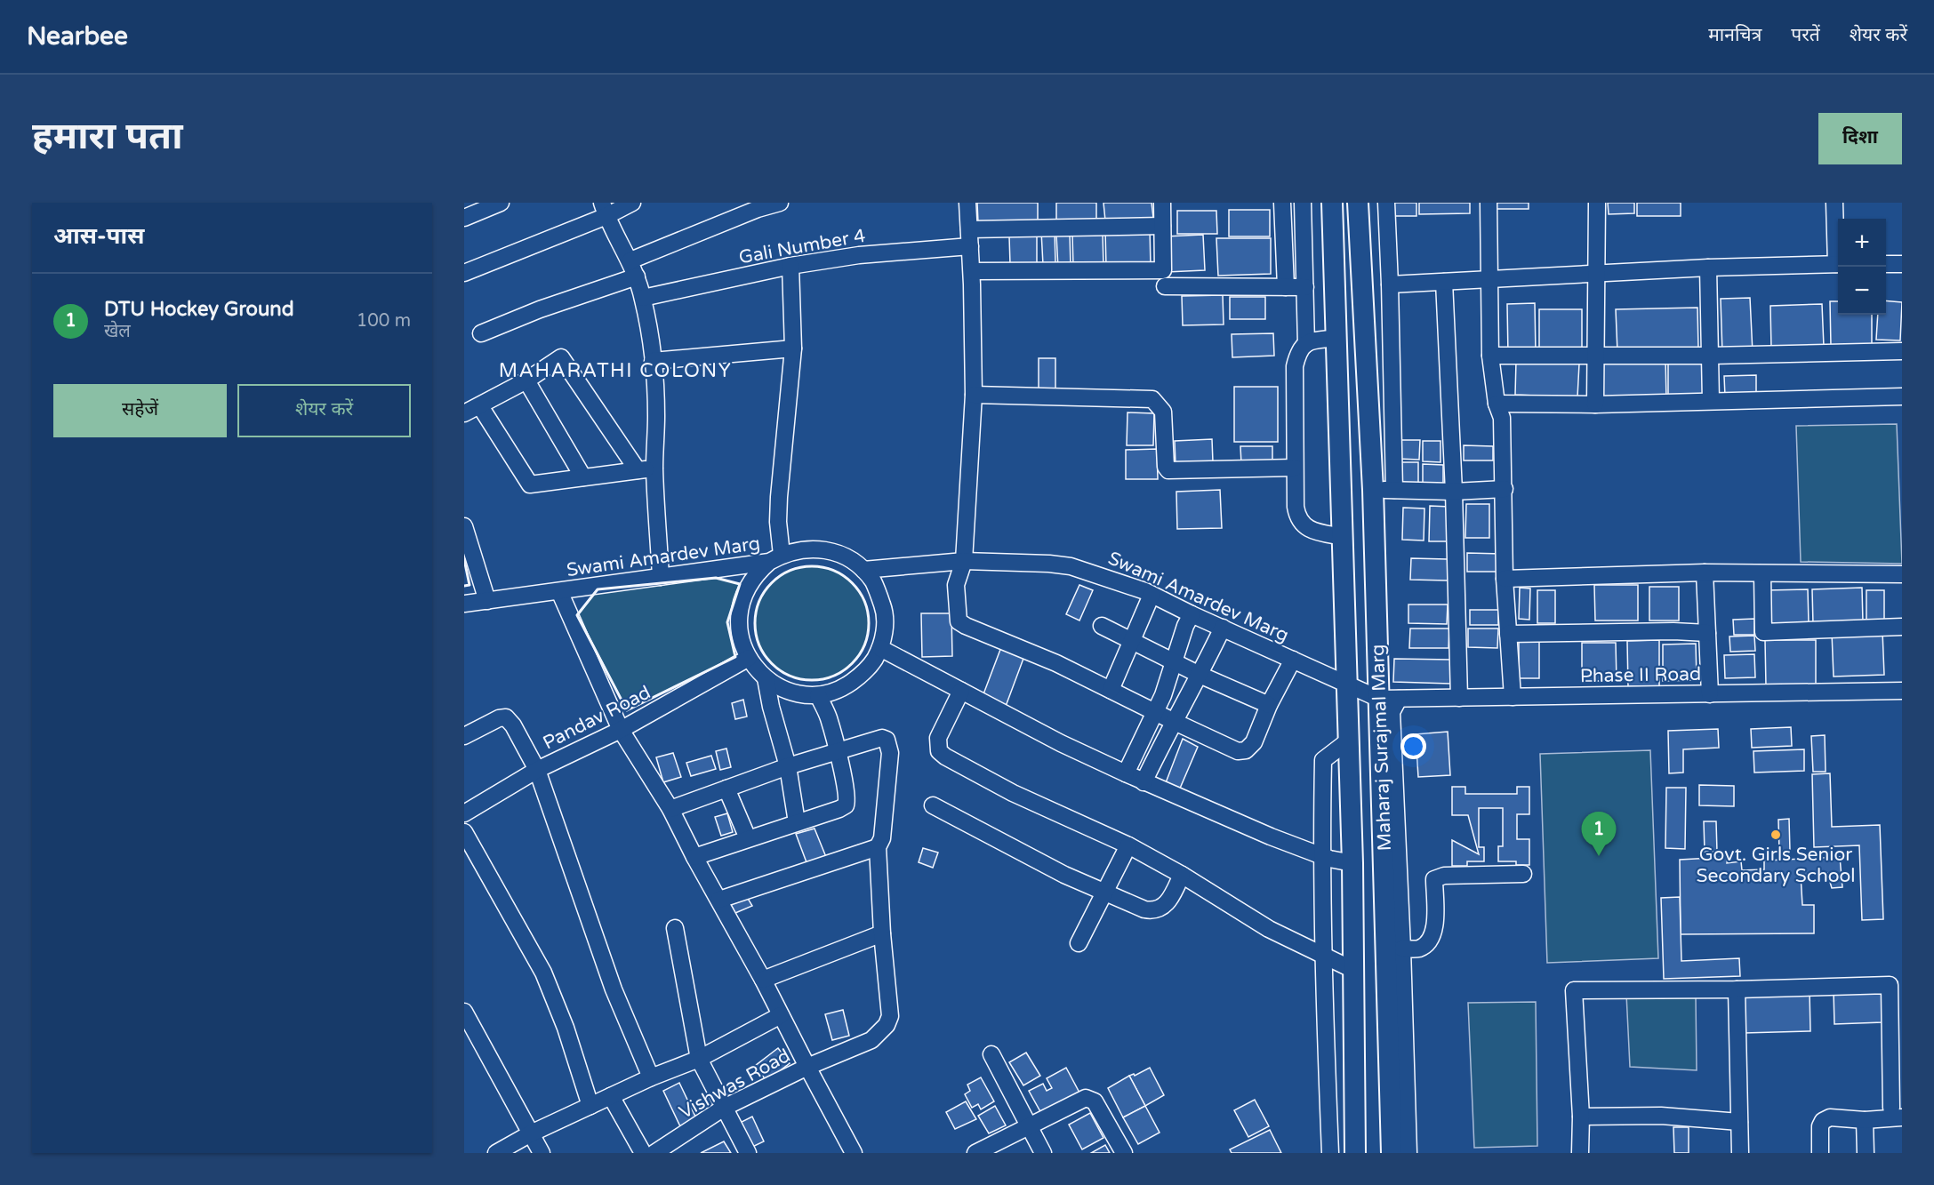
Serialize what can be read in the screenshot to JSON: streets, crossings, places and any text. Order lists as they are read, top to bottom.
{
  "streets": {
    "main road": ["Maharaj Surajmal Marg"],
    "street": [
      "Gali Number 4",
      "Swami Amardev Marg",
      "Phase II Road",
      "Pandav Road",
      "Vishwas Road"
    ]
  },
  "crossings": [
    ["Swami Amardev Marg", "Phase II Road"],
    ["Swami Amardev Marg", "Pandav Road"],
    ["Swami Amardev Marg", "Maharaj Surajmal Marg"],
    ["Phase II Road", "Maharaj Surajmal Marg"]
  ],
  "districts": ["MAHARATHI COLONY"],
  "places": ["Govt. Girls Senior Secondary School"],
  "page": {
    "header": "Nearbee",
    "nav": ["मानचित्र", "परतें", "शेयर करें"],
    "buttons": [
      "दिशा",
      ["सहेजें", "शेयर करें"]
    ],
    "title": "हमारा पता",
    "heading": "आस-पास",
    "map_buttons": ["+", "−"],
    "list": [
      {
        "mark": "1",
        "name": "DTU Hockey Ground",
        "note": "खेल",
        "value": "100 m"
      }
    ],
    "pins": "1"
  }
}
